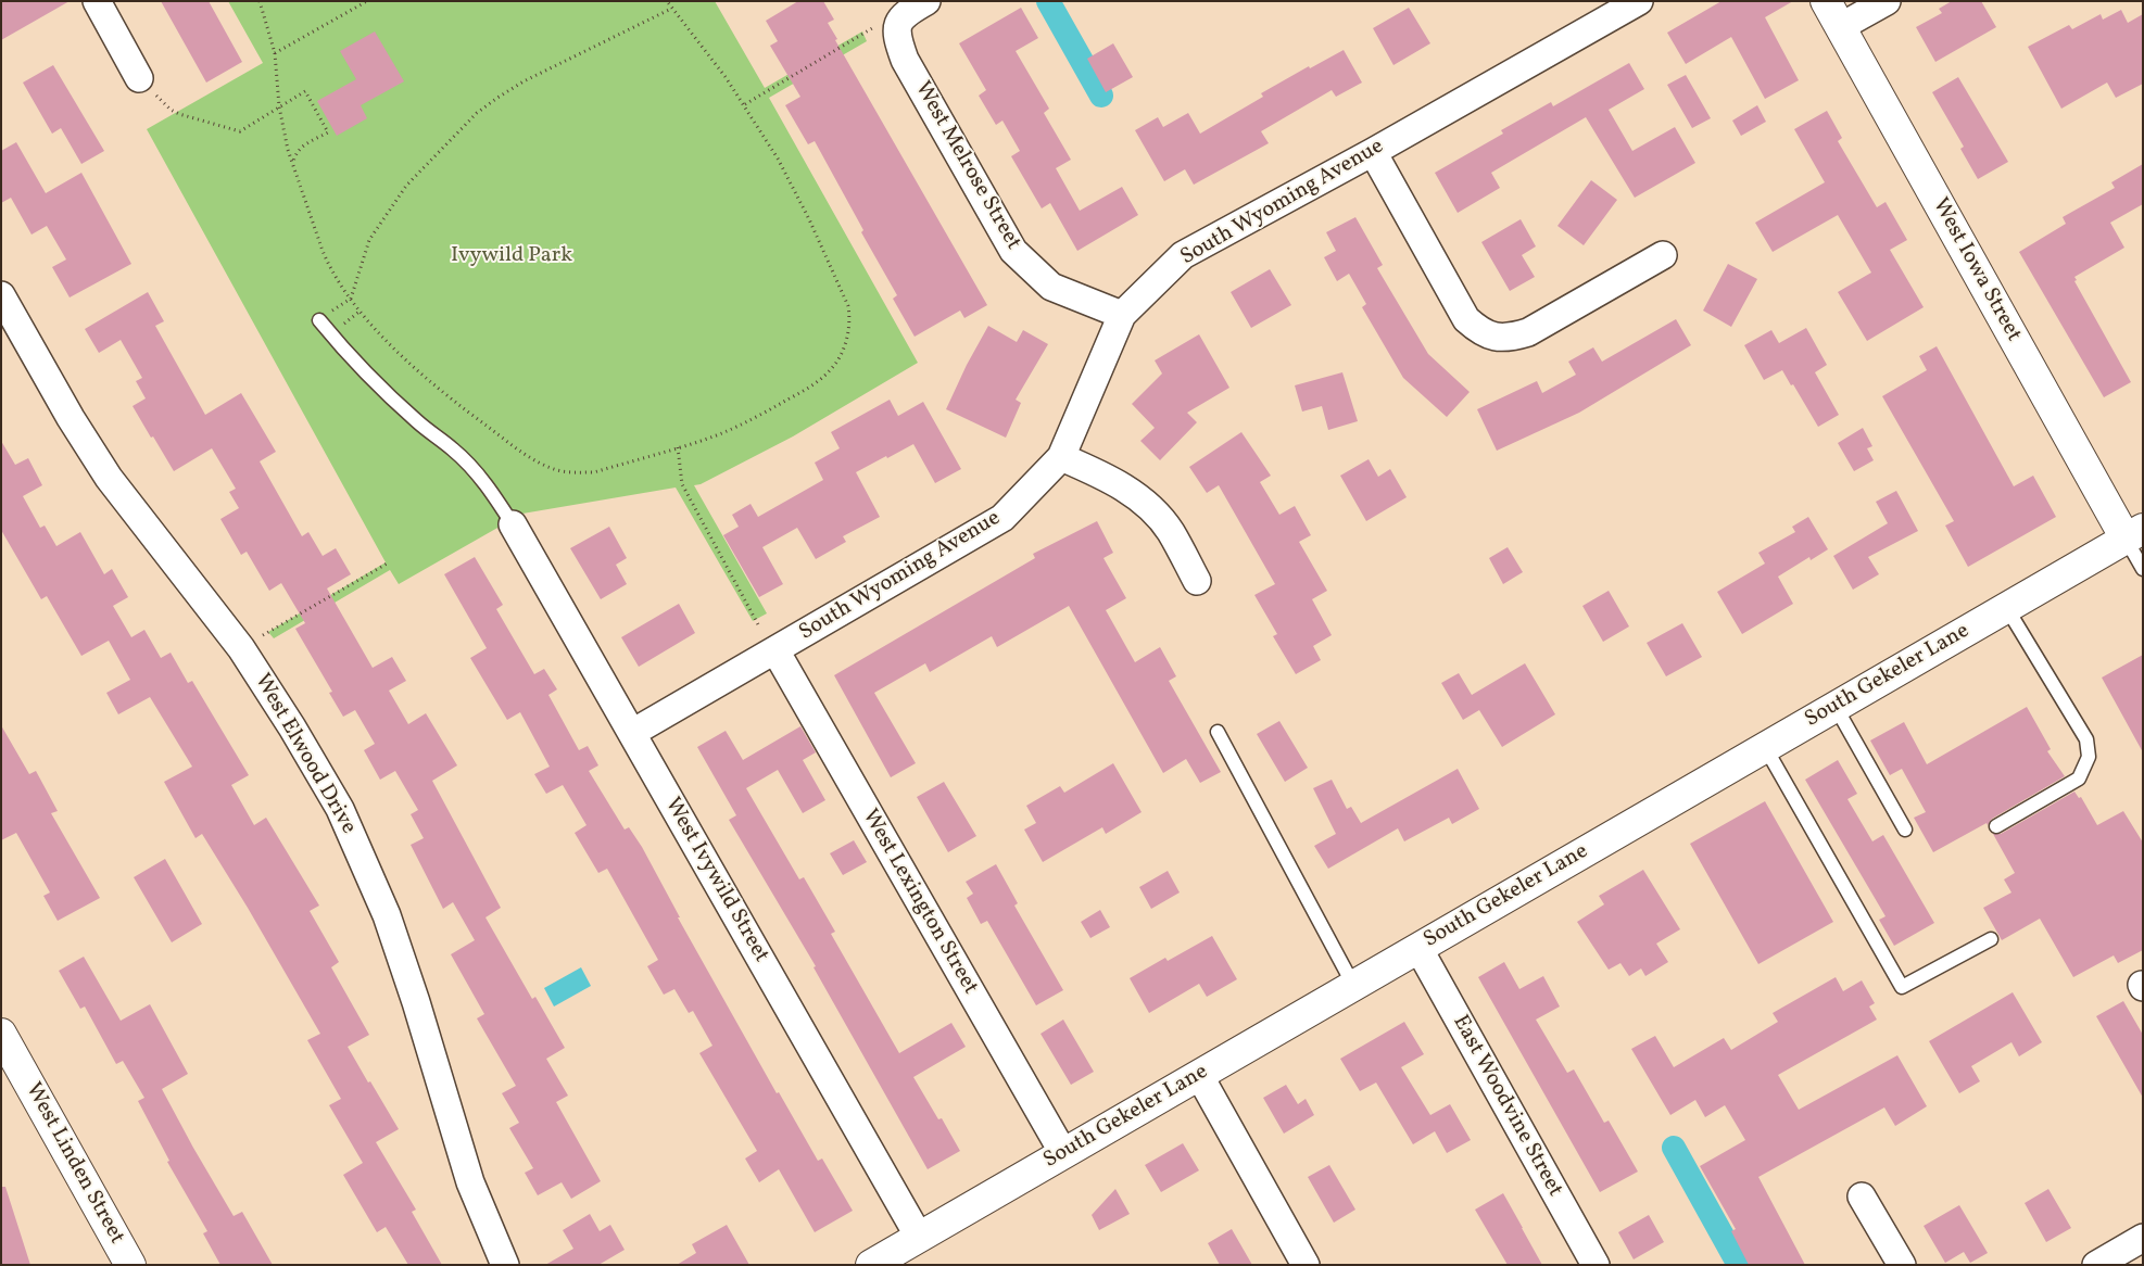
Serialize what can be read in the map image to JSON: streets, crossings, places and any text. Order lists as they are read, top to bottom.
{
  "streets": {
    "street": [
      "West Melrose Street",
      "South Wyoming Avenue",
      "West Iowa Street",
      "South Gekeler Lane",
      "West Elwood Drive",
      "West Ivywild Street",
      "West Lexington Street",
      "East Woodvine Street",
      "West Linden Street"
    ]
  },
  "crossings": [
    ["West Melrose Street", "South Wyoming Avenue"],
    ["South Wyoming Avenue", "West Ivywild Street"],
    ["South Wyoming Avenue", "West Lexington Street"],
    ["West Iowa Street", "South Gekeler Lane"],
    ["South Gekeler Lane", "West Ivywild Street"],
    ["South Gekeler Lane", "West Lexington Street"],
    ["South Gekeler Lane", "East Woodvine Street"]
  ],
  "parks": ["Ivywild Park"]
}
